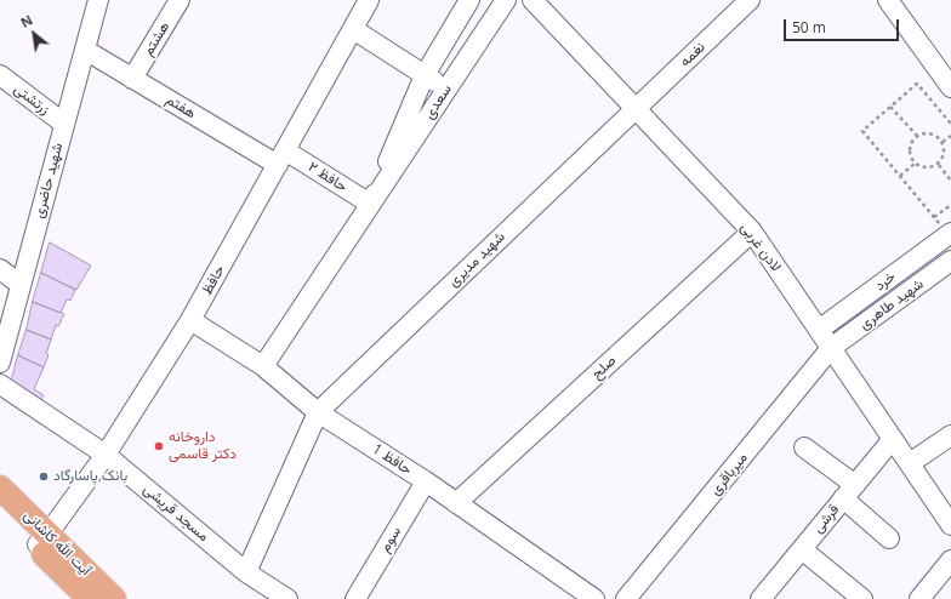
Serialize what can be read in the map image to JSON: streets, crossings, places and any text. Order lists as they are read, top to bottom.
{
  "streets": {
    "main road": ["آیت الله کاشانی"],
    "street": [
      "هشتم",
      "نغمه",
      "زرتشتی",
      "سعدی",
      "هفتم",
      "حافظ ۲",
      "شهید حاضری",
      "لادن غربی",
      "شهید مدیری",
      "حافظ",
      "خرد",
      "شهید طاهری",
      "صلح",
      "حافظ 1",
      "میرباقری",
      "مسجد قریشی",
      "قرشی",
      "سوم"
    ]
  },
  "crossings": [
    ["هشتم", "هفتم"],
    ["نغمه", "لادن غربی"],
    ["نغمه", "شهید مدیری"],
    ["زرتشتی", "شهید حاضری"],
    ["سعدی", "حافظ ۲"],
    ["سعدی", "حافظ 1"],
    ["هفتم", "حافظ ۲"],
    ["هفتم", "شهید حاضری"],
    ["هفتم", "حافظ"],
    ["حافظ ۲", "حافظ"],
    ["لادن غربی", "شهید مدیری"],
    ["لادن غربی", "خرد"],
    ["لادن غربی", "شهید طاهری"],
    ["لادن غربی", "صلح"],
    ["لادن غربی", "میرباقری"],
    ["لادن غربی", "قرشی"],
    ["شهید مدیری", "حافظ 1"],
    ["حافظ", "حافظ 1"],
    ["حافظ", "مسجد قریشی"],
    ["حافظ", "آیت الله کاشانی"],
    ["شهید طاهری", "میرباقری"],
    ["صلح", "حافظ 1"],
    ["حافظ 1", "سوم"]
  ],
  "places": ["داروخانه دکتر قاسمی", "بانک پاسارگاد"],
  "scale_bar": "50 m",
  "north": "top left"
}
